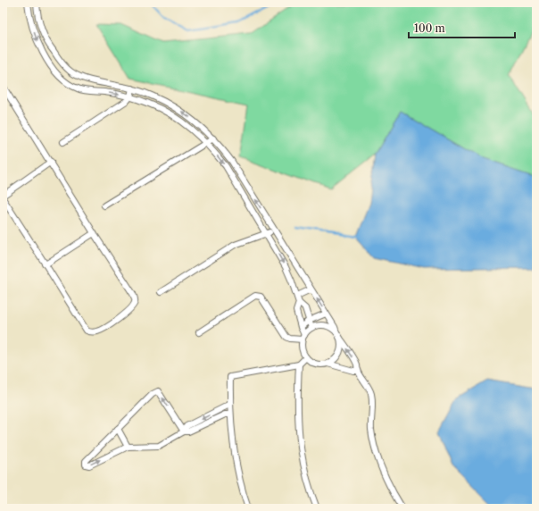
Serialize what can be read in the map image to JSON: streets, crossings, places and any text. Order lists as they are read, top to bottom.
{
  "scale_bar": "100 m"
}
